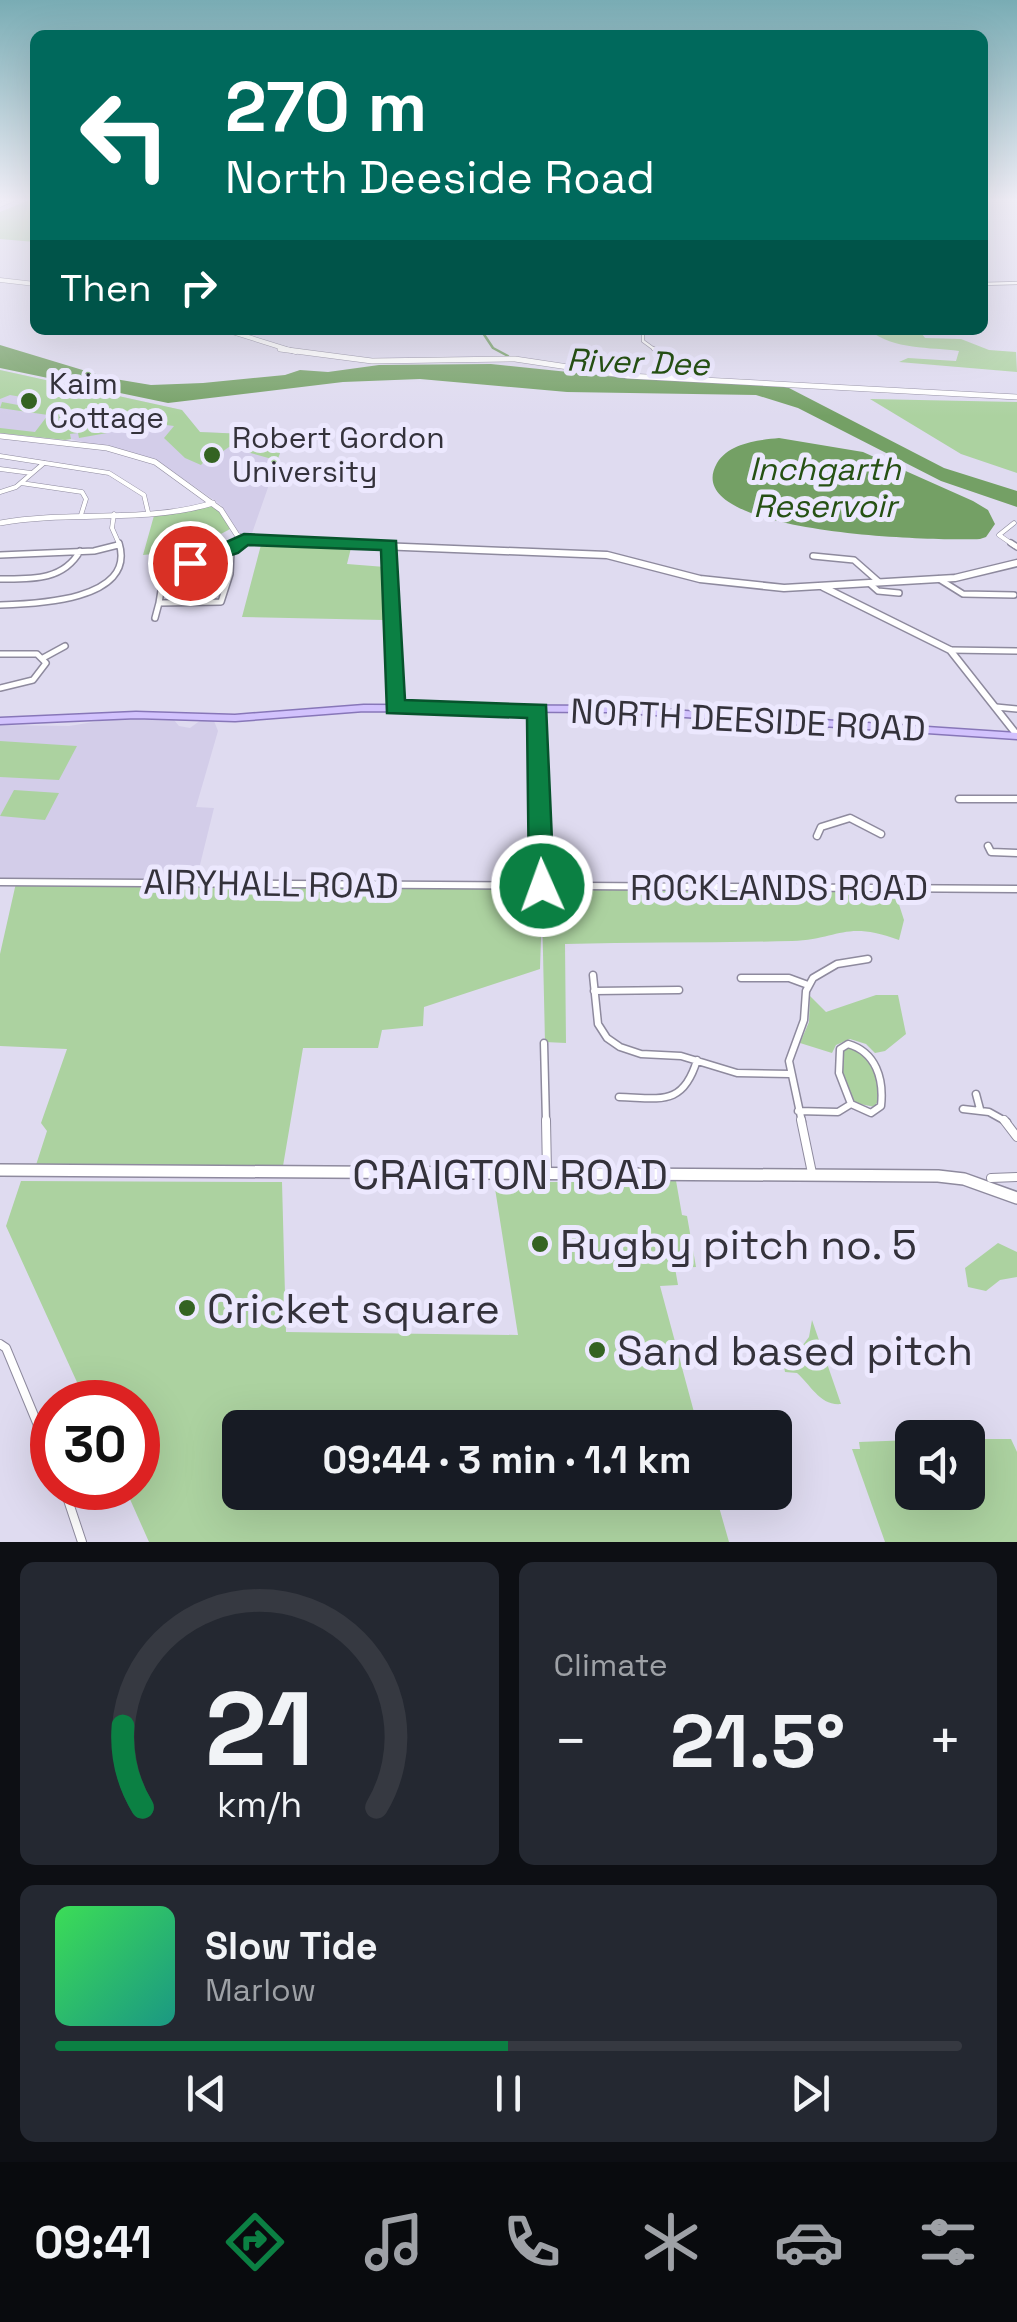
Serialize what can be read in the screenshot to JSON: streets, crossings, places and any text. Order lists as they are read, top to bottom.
{
  "streets": {
    "main road": ["NORTH DEESIDE ROAD"],
    "street": ["AIRYHALL ROAD", "ROCKLANDS ROAD", "CRAIGTON ROAD"]
  },
  "crossings": [
    ["AIRYHALL ROAD", "ROCKLANDS ROAD"]
  ],
  "water": ["River Dee", "Inchgarth Reservoir"],
  "places": [
    "Kaim Cottage",
    "Robert Gordon University",
    "Rugby pitch no. 5",
    "Cricket square",
    "Sand based pitch"
  ],
  "page": {
    "turn": ["270 m", "North Deeside Road"],
    "then": "Then",
    "limit": "30",
    "trip": "09:44 · 3 min · 1.1 km",
    "tile": "Climate",
    "heat": ["−", "21.5°", "+"],
    "song": ["Slow Tide", "Marlow"],
    "tabs": "09:41",
    "gauge": ["21", "km/h"]
  }
}
